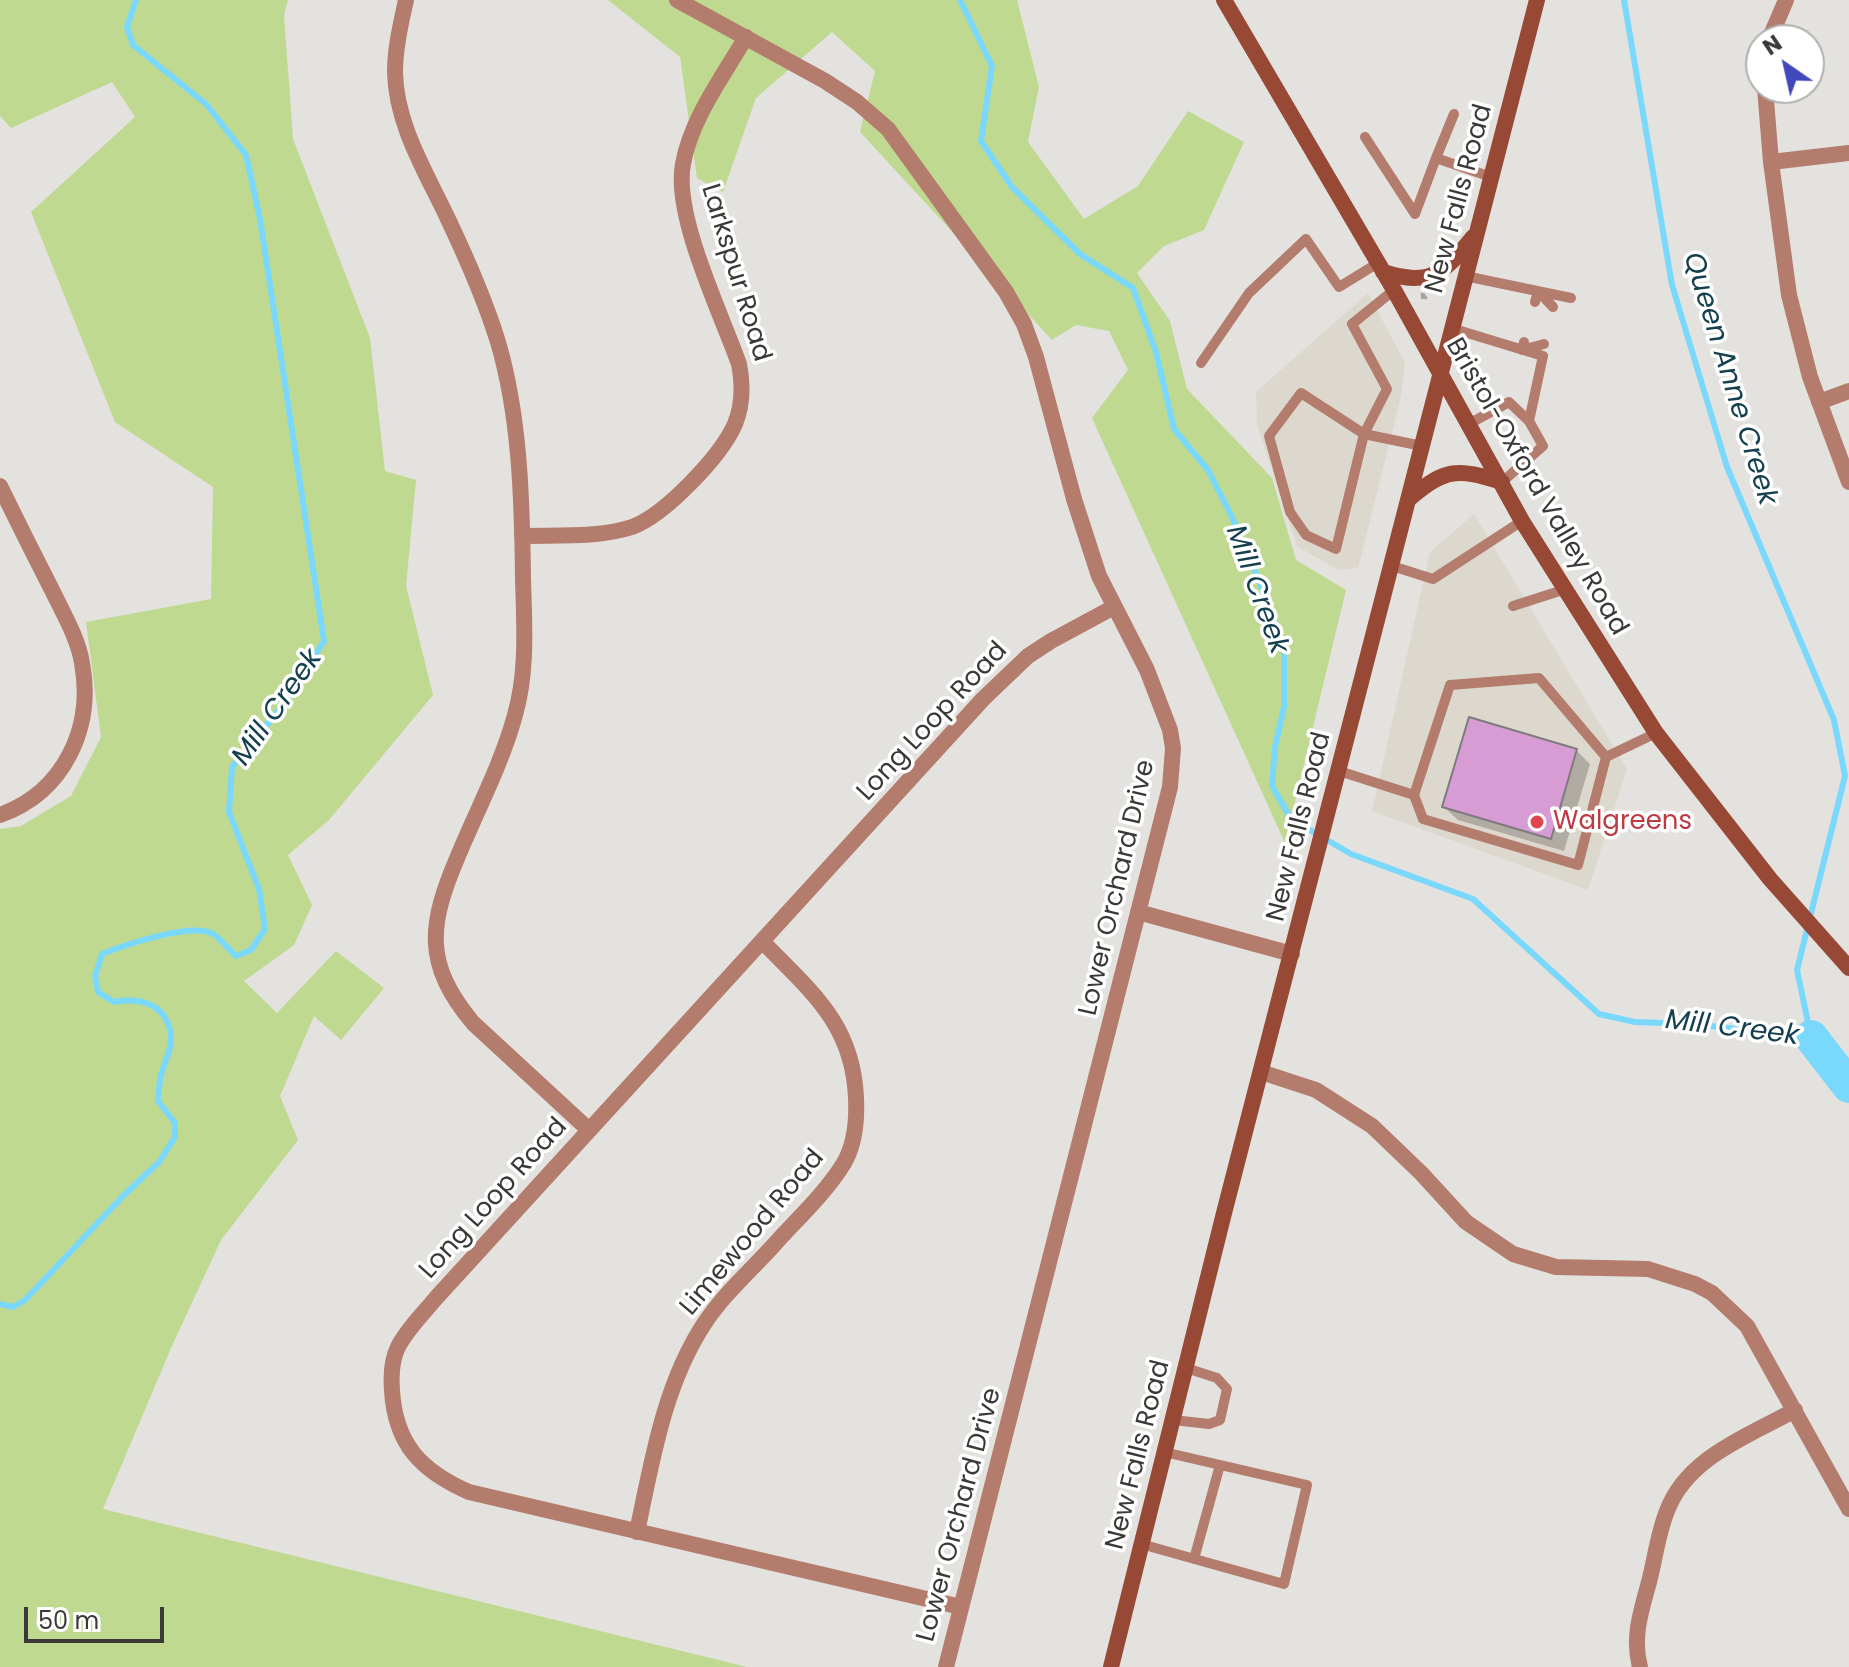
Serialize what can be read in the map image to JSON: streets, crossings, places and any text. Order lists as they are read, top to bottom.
{
  "streets": {
    "main road": ["New Falls Road", "Bristol-Oxford Valley Road"],
    "street": [
      "Larkspur Road",
      "Long Loop Road",
      "Lower Orchard Drive",
      "Limewood Road"
    ]
  },
  "crossings": [
    ["New Falls Road", "Bristol-Oxford Valley Road"],
    ["Larkspur Road", "Lower Orchard Drive"],
    ["Long Loop Road", "Lower Orchard Drive"],
    ["Long Loop Road", "Limewood Road"]
  ],
  "water": ["Queen Anne Creek", "Mill Creek"],
  "places": ["Walgreens"],
  "scale_bar": "50 m",
  "north": "top left"
}
